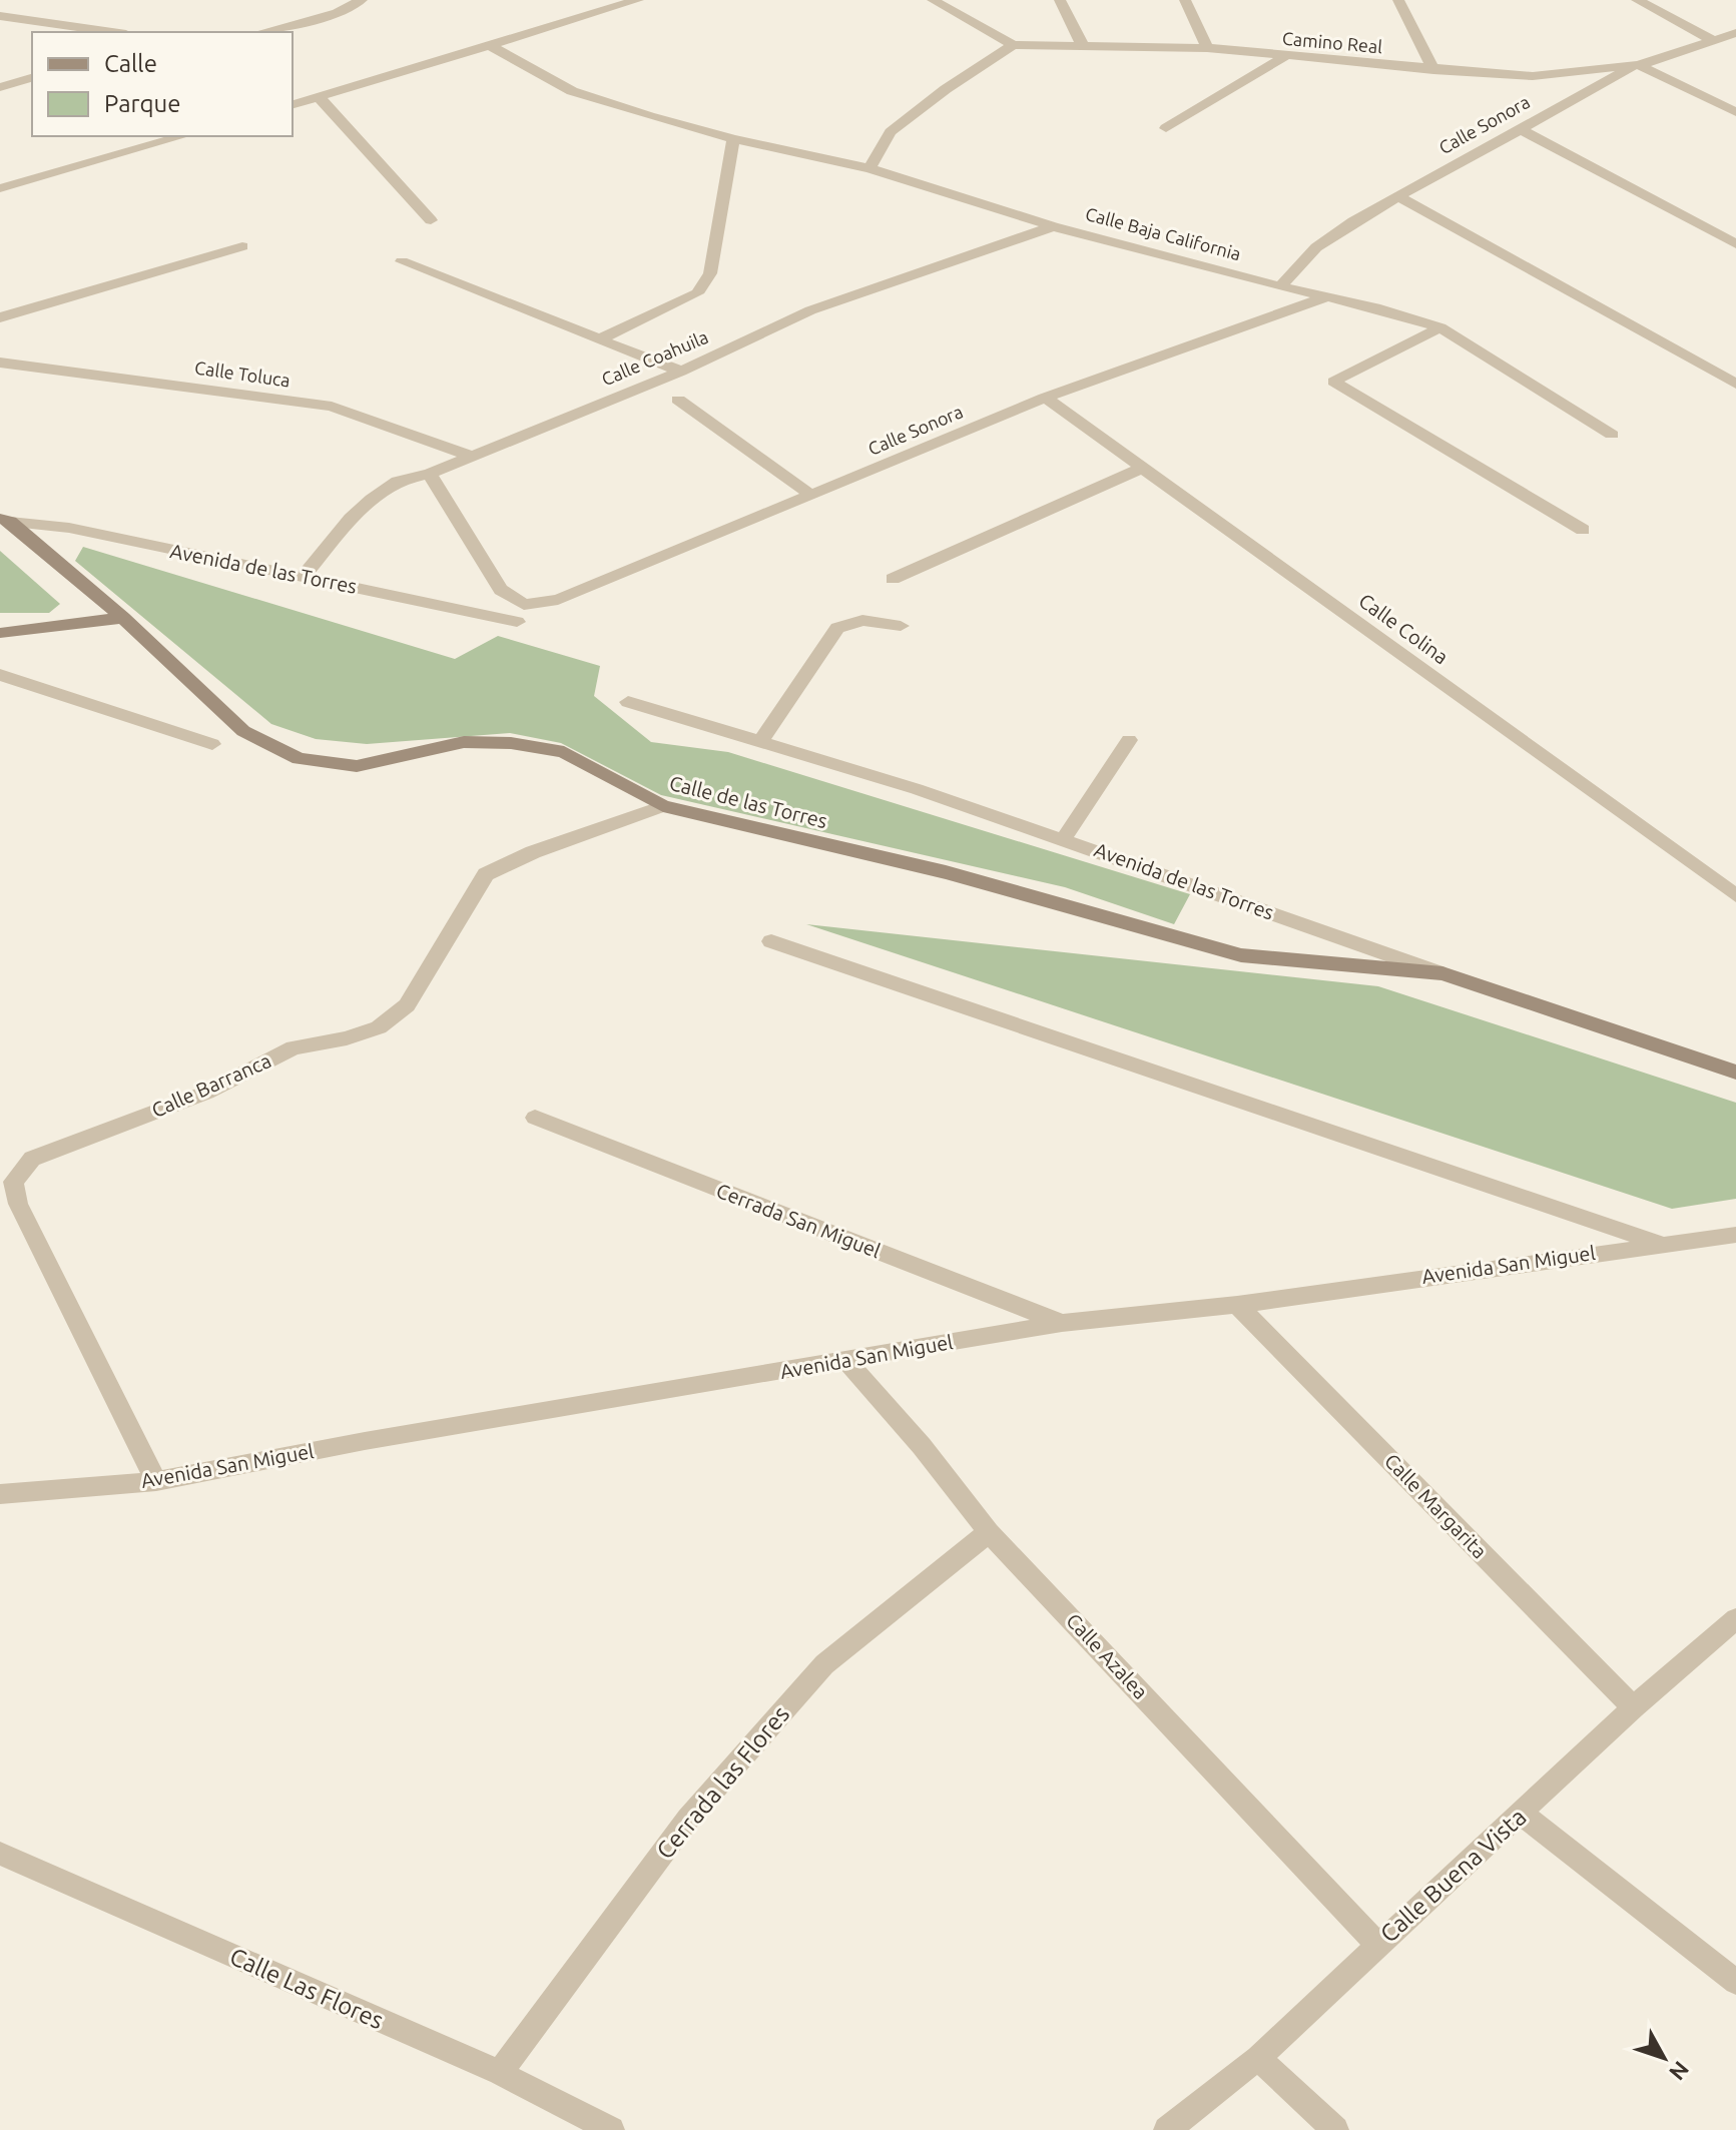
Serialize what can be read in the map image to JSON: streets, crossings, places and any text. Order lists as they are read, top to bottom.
{
  "streets": {
    "street": [
      "Camino Real",
      "Calle Sonora",
      "Calle Baja California",
      "Calle Coahuila",
      "Calle Toluca",
      "Avenida de las Torres",
      "Calle Colina",
      "Calle de las Torres",
      "Calle Barranca",
      "Cerrada San Miguel",
      "Avenida San Miguel",
      "Calle Margarita",
      "Calle Azalea",
      "Cerrada las Flores",
      "Calle Buena Vista",
      "Calle Las Flores"
    ]
  },
  "crossings": [
    ["Camino Real", "Calle Sonora"],
    ["Calle Sonora", "Calle Baja California"],
    ["Calle Sonora", "Calle Coahuila"],
    ["Calle Sonora", "Calle Colina"],
    ["Calle Baja California", "Calle Coahuila"],
    ["Calle Coahuila", "Calle Toluca"],
    ["Calle Coahuila", "Avenida de las Torres"],
    ["Avenida de las Torres", "Calle de las Torres"],
    ["Calle de las Torres", "Calle Barranca"],
    ["Calle Barranca", "Avenida San Miguel"],
    ["Cerrada San Miguel", "Avenida San Miguel"],
    ["Avenida San Miguel", "Calle Margarita"],
    ["Avenida San Miguel", "Calle Azalea"],
    ["Calle Margarita", "Calle Buena Vista"],
    ["Calle Azalea", "Cerrada las Flores"],
    ["Calle Azalea", "Calle Buena Vista"],
    ["Cerrada las Flores", "Calle Las Flores"]
  ],
  "legend": ["Calle", "Parque"],
  "north": "bottom right"
}
